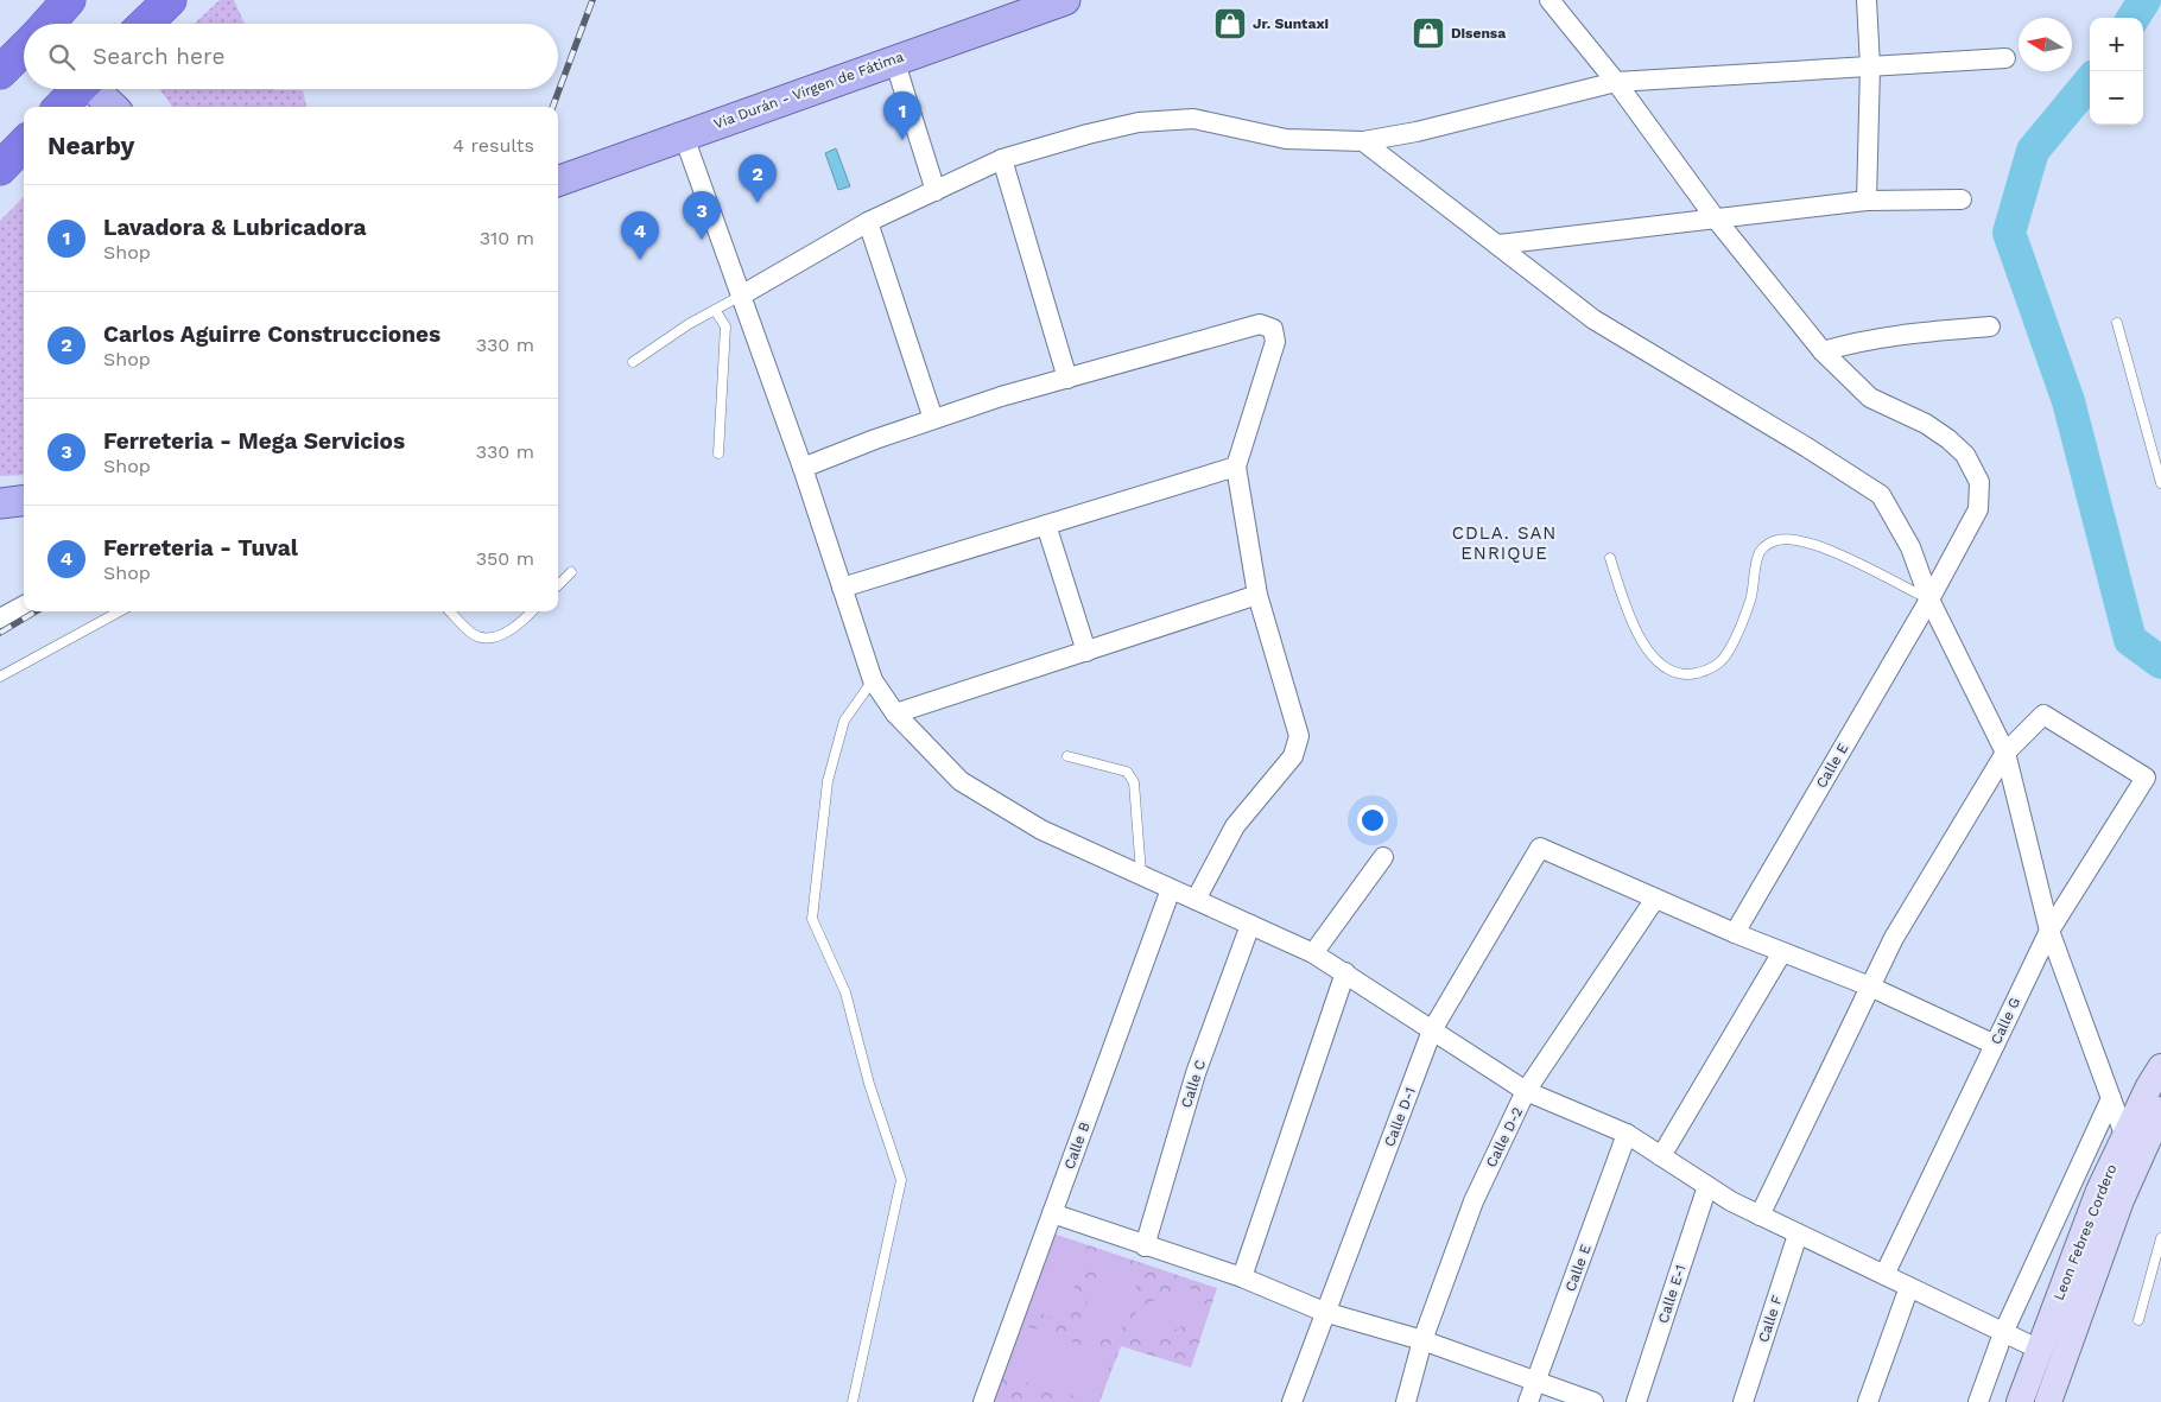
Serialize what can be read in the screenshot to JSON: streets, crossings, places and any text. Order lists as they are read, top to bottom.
{
  "streets": {
    "main road": ["Vía Durán - Vírgen de Fátima"],
    "street": [
      "Calle E",
      "Calle G",
      "Calle C",
      "Calle D-1",
      "Calle D-2",
      "Calle B",
      "Leon Febres Cordero",
      "Calle E-1",
      "Calle F"
    ]
  },
  "crossings": [
    ["Calle D-1", "Calle D-2"]
  ],
  "districts": ["CDLA. SAN ENRIQUE"],
  "places": {
    "shop": ["Jr. Suntaxi", "Disensa"]
  },
  "north": "left",
  "page": {
    "map_buttons": ["+", "−"],
    "search": "Search here",
    "pins": [
      "1",
      "2",
      "3",
      "4"
    ],
    "heading": ["Nearby", "4 results"],
    "list": [
      {
        "mark": "1",
        "name": "Lavadora & Lubricadora",
        "note": "Shop",
        "value": "310 m"
      },
      {
        "mark": "2",
        "name": "Carlos Aguirre Construcciones",
        "note": "Shop",
        "value": "330 m"
      },
      {
        "mark": "3",
        "name": "Ferreteria - Mega Servicios",
        "note": "Shop",
        "value": "330 m"
      },
      {
        "mark": "4",
        "name": "Ferreteria - Tuval",
        "note": "Shop",
        "value": "350 m"
      }
    ]
  }
}
